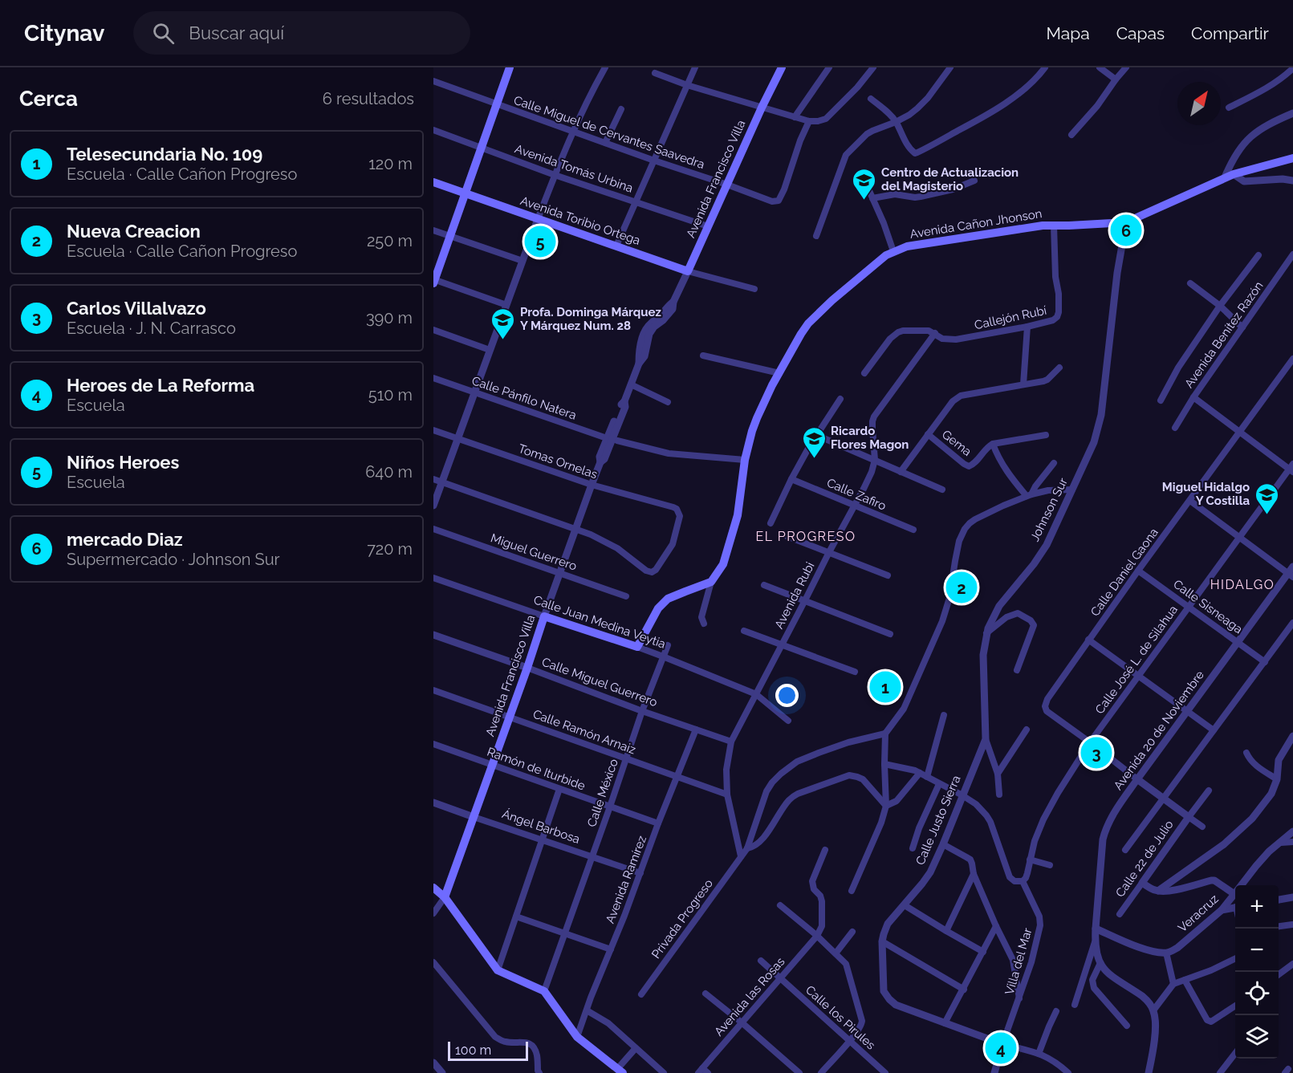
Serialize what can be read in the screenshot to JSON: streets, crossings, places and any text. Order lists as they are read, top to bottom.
{
  "streets": {
    "main road": [
      "Avenida Francisco Villa",
      "Avenida Toribio Ortega",
      "Avenida Cañon Jhonson",
      "Calle Juan Medina Veytia"
    ],
    "street": [
      "Calle Miguel de Cervantes Saavedra",
      "Avenida Tomás Urbina",
      "Callejón Rubí",
      "Avenida Benítez Razón",
      "Calle Pánfilo Natera",
      "Gema",
      "Tomas Ornelas",
      "Calle Zafiro",
      "Johnson Sur",
      "Miguel Guerrero",
      "Calle Daniel Gaona",
      "Avenida Rubi",
      "Calle Sisneaga",
      "Calle José L. de Silahua",
      "Calle Miguel Guerrero",
      "Avenida 20 de Noviembre",
      "Calle Ramón Arnaiz",
      "Ramón de Iturbide",
      "Calle México",
      "Calle Justo Sierra",
      "Ángel Barbosa",
      "Calle 22 de Julio",
      "Avenida Ramírez",
      "Veracruz",
      "Privada Progreso",
      "Villa del Mar",
      "Avenida las Rosas",
      "Calle los Pirules"
    ]
  },
  "crossings": [
    ["Calle Miguel de Cervantes Saavedra", "Avenida Francisco Villa"],
    ["Avenida Tomás Urbina", "Avenida Francisco Villa"],
    ["Avenida Francisco Villa", "Avenida Toribio Ortega"],
    ["Avenida Francisco Villa", "Calle Pánfilo Natera"],
    ["Avenida Francisco Villa", "Tomas Ornelas"],
    ["Avenida Francisco Villa", "Miguel Guerrero"],
    ["Avenida Francisco Villa", "Calle Juan Medina Veytia"],
    ["Avenida Francisco Villa", "Calle Miguel Guerrero"],
    ["Avenida Francisco Villa", "Calle Ramón Arnaiz"],
    ["Avenida Francisco Villa", "Ramón de Iturbide"],
    ["Avenida Francisco Villa", "Ángel Barbosa"],
    ["Avenida Cañon Jhonson", "Callejón Rubí"],
    ["Avenida Cañon Jhonson", "Johnson Sur"],
    ["Callejón Rubí", "Avenida Rubi"],
    ["Calle Zafiro", "Avenida Rubi"],
    ["Johnson Sur", "Calle Justo Sierra"],
    ["Calle Daniel Gaona", "Calle Sisneaga"],
    ["Calle Daniel Gaona", "Calle José L. de Silahua"],
    ["Avenida Rubi", "Calle Juan Medina Veytia"],
    ["Avenida Rubi", "Calle Miguel Guerrero"],
    ["Avenida Rubi", "Calle Ramón Arnaiz"],
    ["Avenida Rubi", "Privada Progreso"],
    ["Calle Sisneaga", "Calle José L. de Silahua"],
    ["Calle Sisneaga", "Avenida 20 de Noviembre"],
    ["Calle Juan Medina Veytia", "Calle México"],
    ["Calle José L. de Silahua", "Villa del Mar"],
    ["Calle Miguel Guerrero", "Calle México"],
    ["Calle Miguel Guerrero", "Avenida Ramírez"],
    ["Calle Ramón Arnaiz", "Calle México"],
    ["Calle Ramón Arnaiz", "Avenida Ramírez"],
    ["Ramón de Iturbide", "Calle México"],
    ["Ramón de Iturbide", "Avenida Ramírez"],
    ["Calle México", "Ángel Barbosa"],
    ["Calle Justo Sierra", "Villa del Mar"],
    ["Ángel Barbosa", "Avenida Ramírez"],
    ["Avenida las Rosas", "Calle los Pirules"]
  ],
  "districts": ["EL PROGRESO", "HIDALGO"],
  "places": {
    "school or university": [
      "Centro de Actualizacion del Magisterio",
      "Profa. Dominga Márquez Y Márquez Num. 28",
      "Ricardo Flores Magon",
      "Miguel Hidalgo Y Costilla"
    ]
  },
  "scale_bar": "100 m",
  "north": "top right",
  "page": {
    "header": "Citynav",
    "search": "Buscar aquí",
    "nav": ["Mapa", "Capas", "Compartir"],
    "heading": ["Cerca", "6 resultados"],
    "list": [
      {
        "mark": "1",
        "name": "Telesecundaria No. 109",
        "note": "Escuela · Calle Cañon Progreso",
        "value": "120 m"
      },
      {
        "mark": "2",
        "name": "Nueva Creacion",
        "note": "Escuela · Calle Cañon Progreso",
        "value": "250 m"
      },
      {
        "mark": "3",
        "name": "Carlos Villalvazo",
        "note": "Escuela · J. N. Carrasco",
        "value": "390 m"
      },
      {
        "mark": "4",
        "name": "Heroes de La Reforma",
        "note": "Escuela",
        "value": "510 m"
      },
      {
        "mark": "5",
        "name": "Niños Heroes",
        "note": "Escuela",
        "value": "640 m"
      },
      {
        "mark": "6",
        "name": "mercado Diaz",
        "note": "Supermercado · Johnson Sur",
        "value": "720 m"
      }
    ],
    "pins": [
      "6",
      "5",
      "2",
      "1",
      "3",
      "4"
    ],
    "map_buttons": ["+", "−"],
    "scale": "100 m"
  }
}
